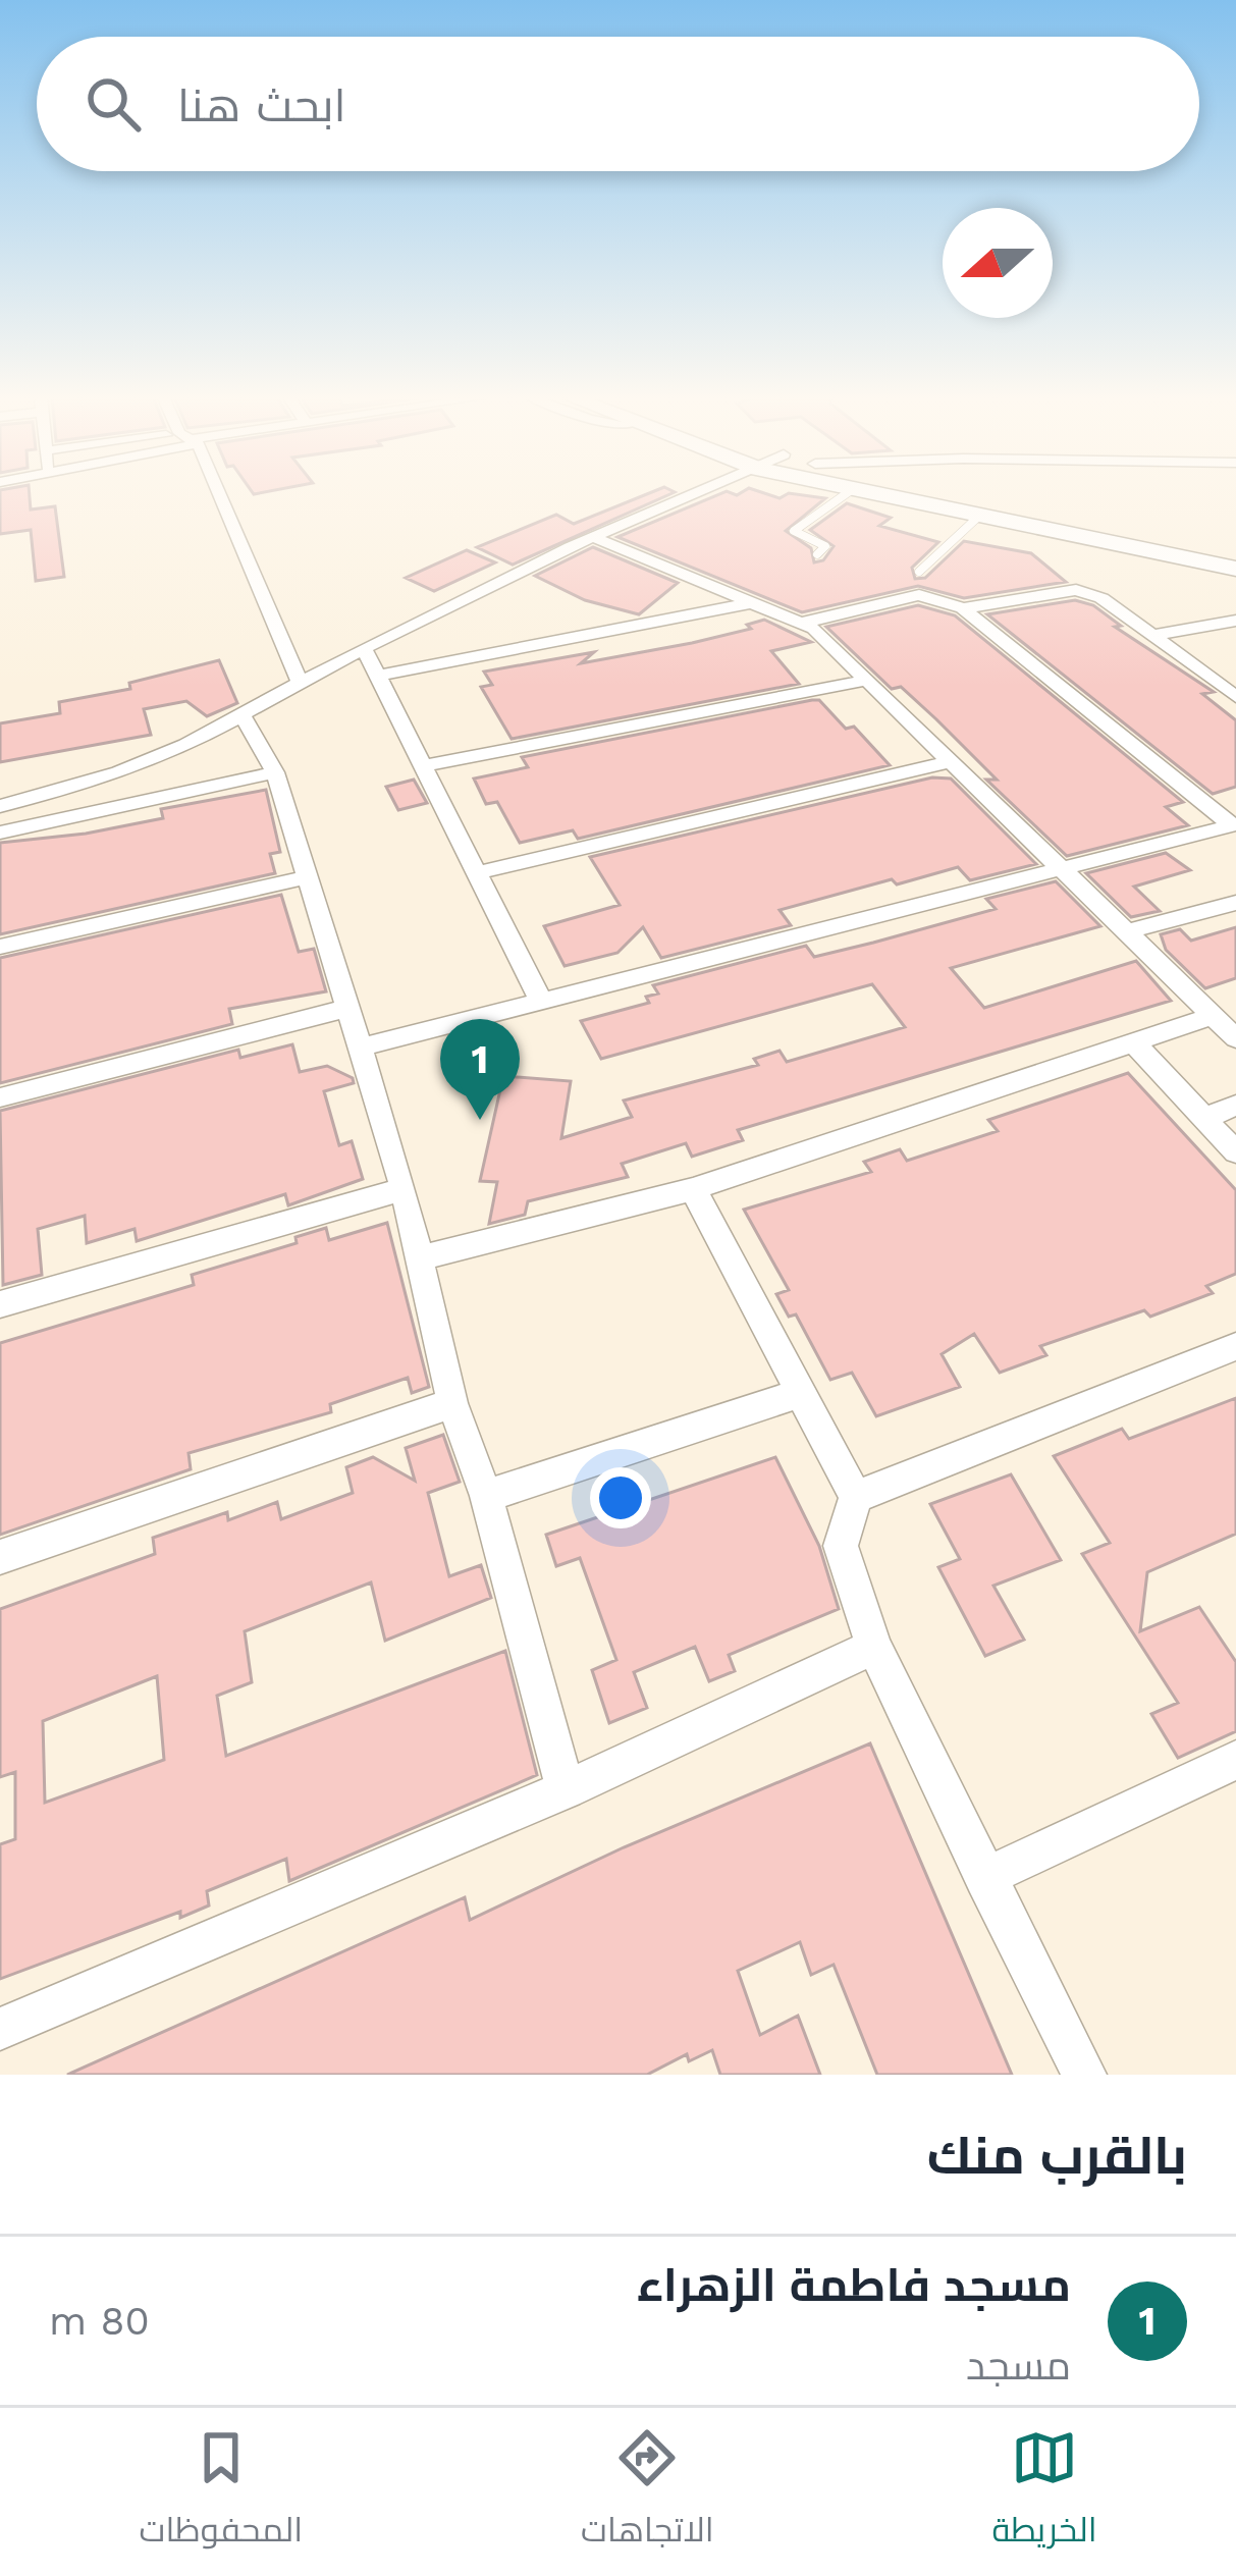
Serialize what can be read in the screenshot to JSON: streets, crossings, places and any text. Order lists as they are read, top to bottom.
{
  "north": "left",
  "page": {
    "search": "ابحث هنا",
    "pins": "1",
    "heading": "بالقرب منك",
    "list": [
      {
        "mark": "1",
        "name": "مسجد فاطمة الزهراء",
        "note": "مسجد",
        "value": "80 m"
      }
    ],
    "nav": ["الخريطة", "الاتجاهات", "المحفوظات"]
  }
}
